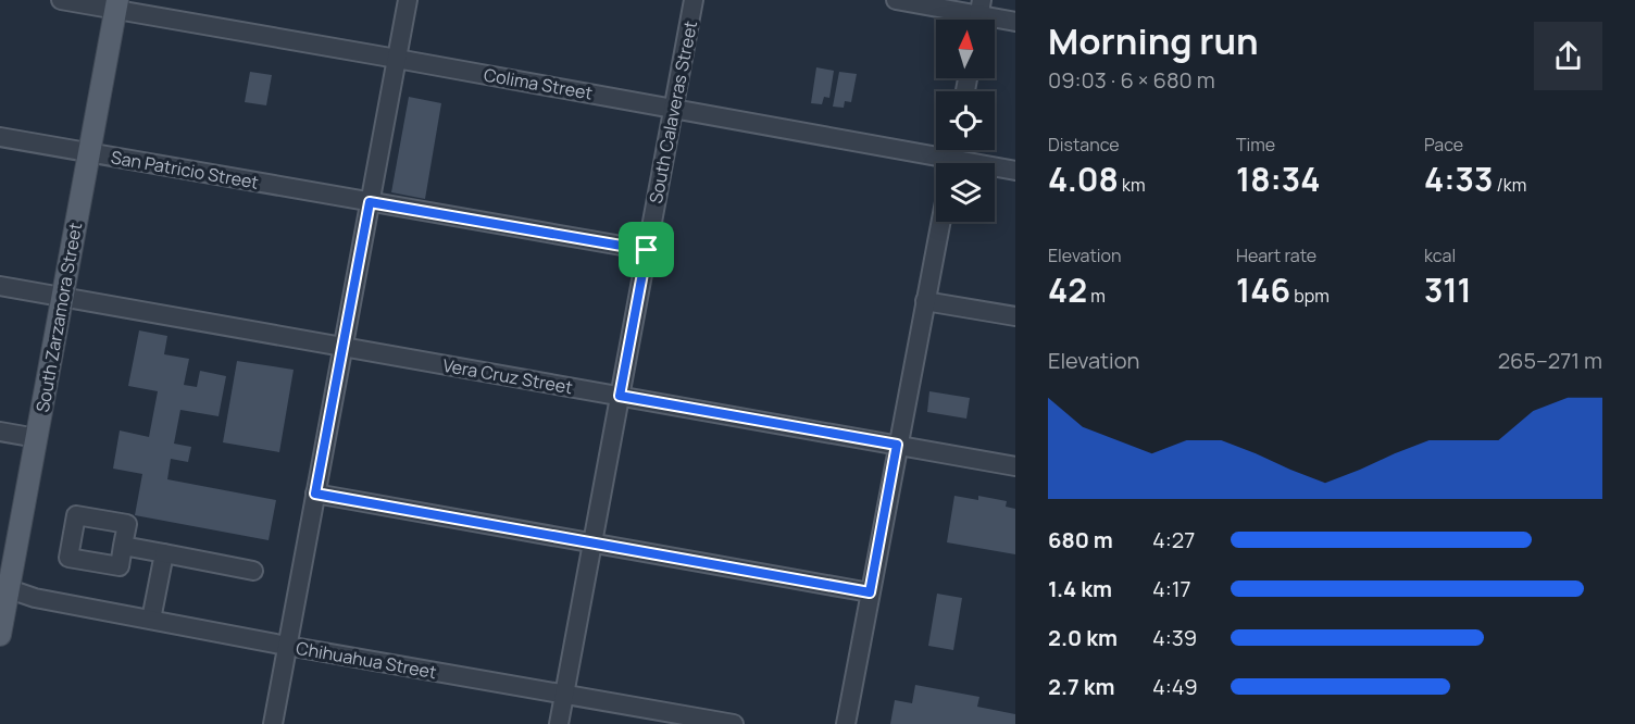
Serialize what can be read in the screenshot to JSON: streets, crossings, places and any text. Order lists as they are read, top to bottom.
{
  "streets": {
    "main road": ["South Zarzamora Street"],
    "street": [
      "Colima Street",
      "South Calaveras Street",
      "San Patricio Street",
      "Vera Cruz Street",
      "Chihuahua Street"
    ]
  },
  "crossings": [
    ["Colima Street", "South Calaveras Street"],
    ["Colima Street", "South Zarzamora Street"],
    ["South Calaveras Street", "San Patricio Street"],
    ["South Calaveras Street", "Vera Cruz Street"],
    ["South Calaveras Street", "Chihuahua Street"],
    ["San Patricio Street", "South Zarzamora Street"],
    ["South Zarzamora Street", "Vera Cruz Street"],
    ["South Zarzamora Street", "Chihuahua Street"]
  ],
  "north": "top",
  "page": {
    "heading": ["Morning run", "09:03 · 6 × 680 m"],
    "stats": [
      ["Distance", "4.08 km"],
      ["Time", "18:34"],
      ["Pace", "4:33 /km"],
      ["Elevation", "42 m"],
      ["Heart rate", "146 bpm"],
      ["kcal", "311"]
    ],
    "chart": ["Elevation", "265–271 m"],
    "list": [
      {
        "name": "680 m",
        "note": "4:27"
      },
      {
        "name": "1.4 km",
        "note": "4:17"
      },
      {
        "name": "2.0 km",
        "note": "4:39"
      },
      {
        "name": "2.7 km",
        "note": "4:49"
      }
    ]
  }
}
